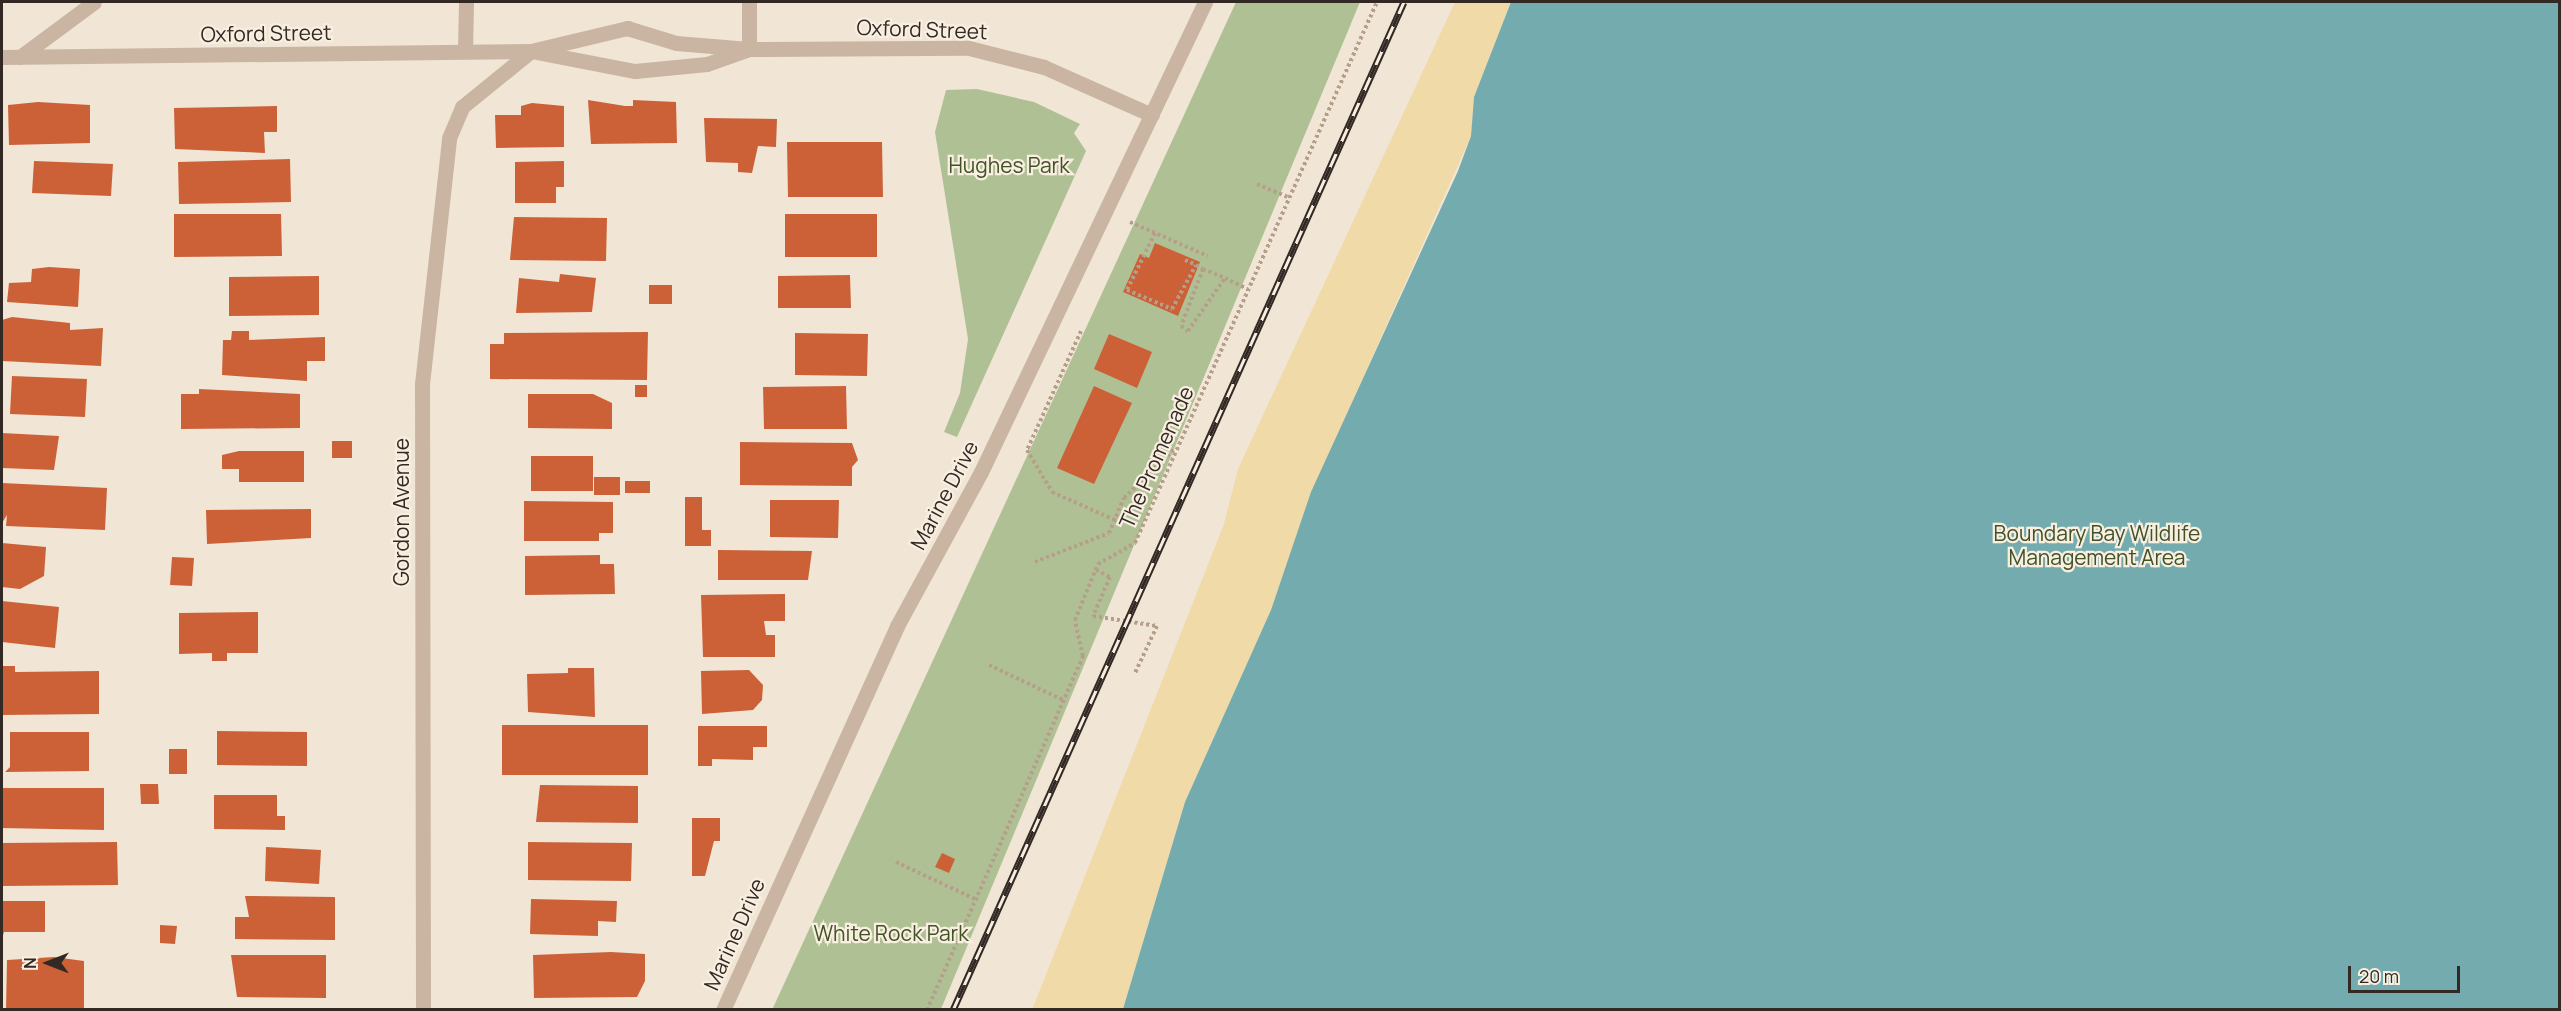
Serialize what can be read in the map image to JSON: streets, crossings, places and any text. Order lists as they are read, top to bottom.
{
  "streets": {
    "street": ["Oxford Street", "Marine Drive", "Gordon Avenue"],
    "path": ["The Promenade"]
  },
  "crossings": [
    ["Oxford Street", "Marine Drive"],
    ["Oxford Street", "Gordon Avenue"]
  ],
  "parks": ["Hughes Park", "Boundary Bay Wildlife Management Area", "White Rock Park"],
  "scale_bar": "20 m",
  "north": "left"
}
